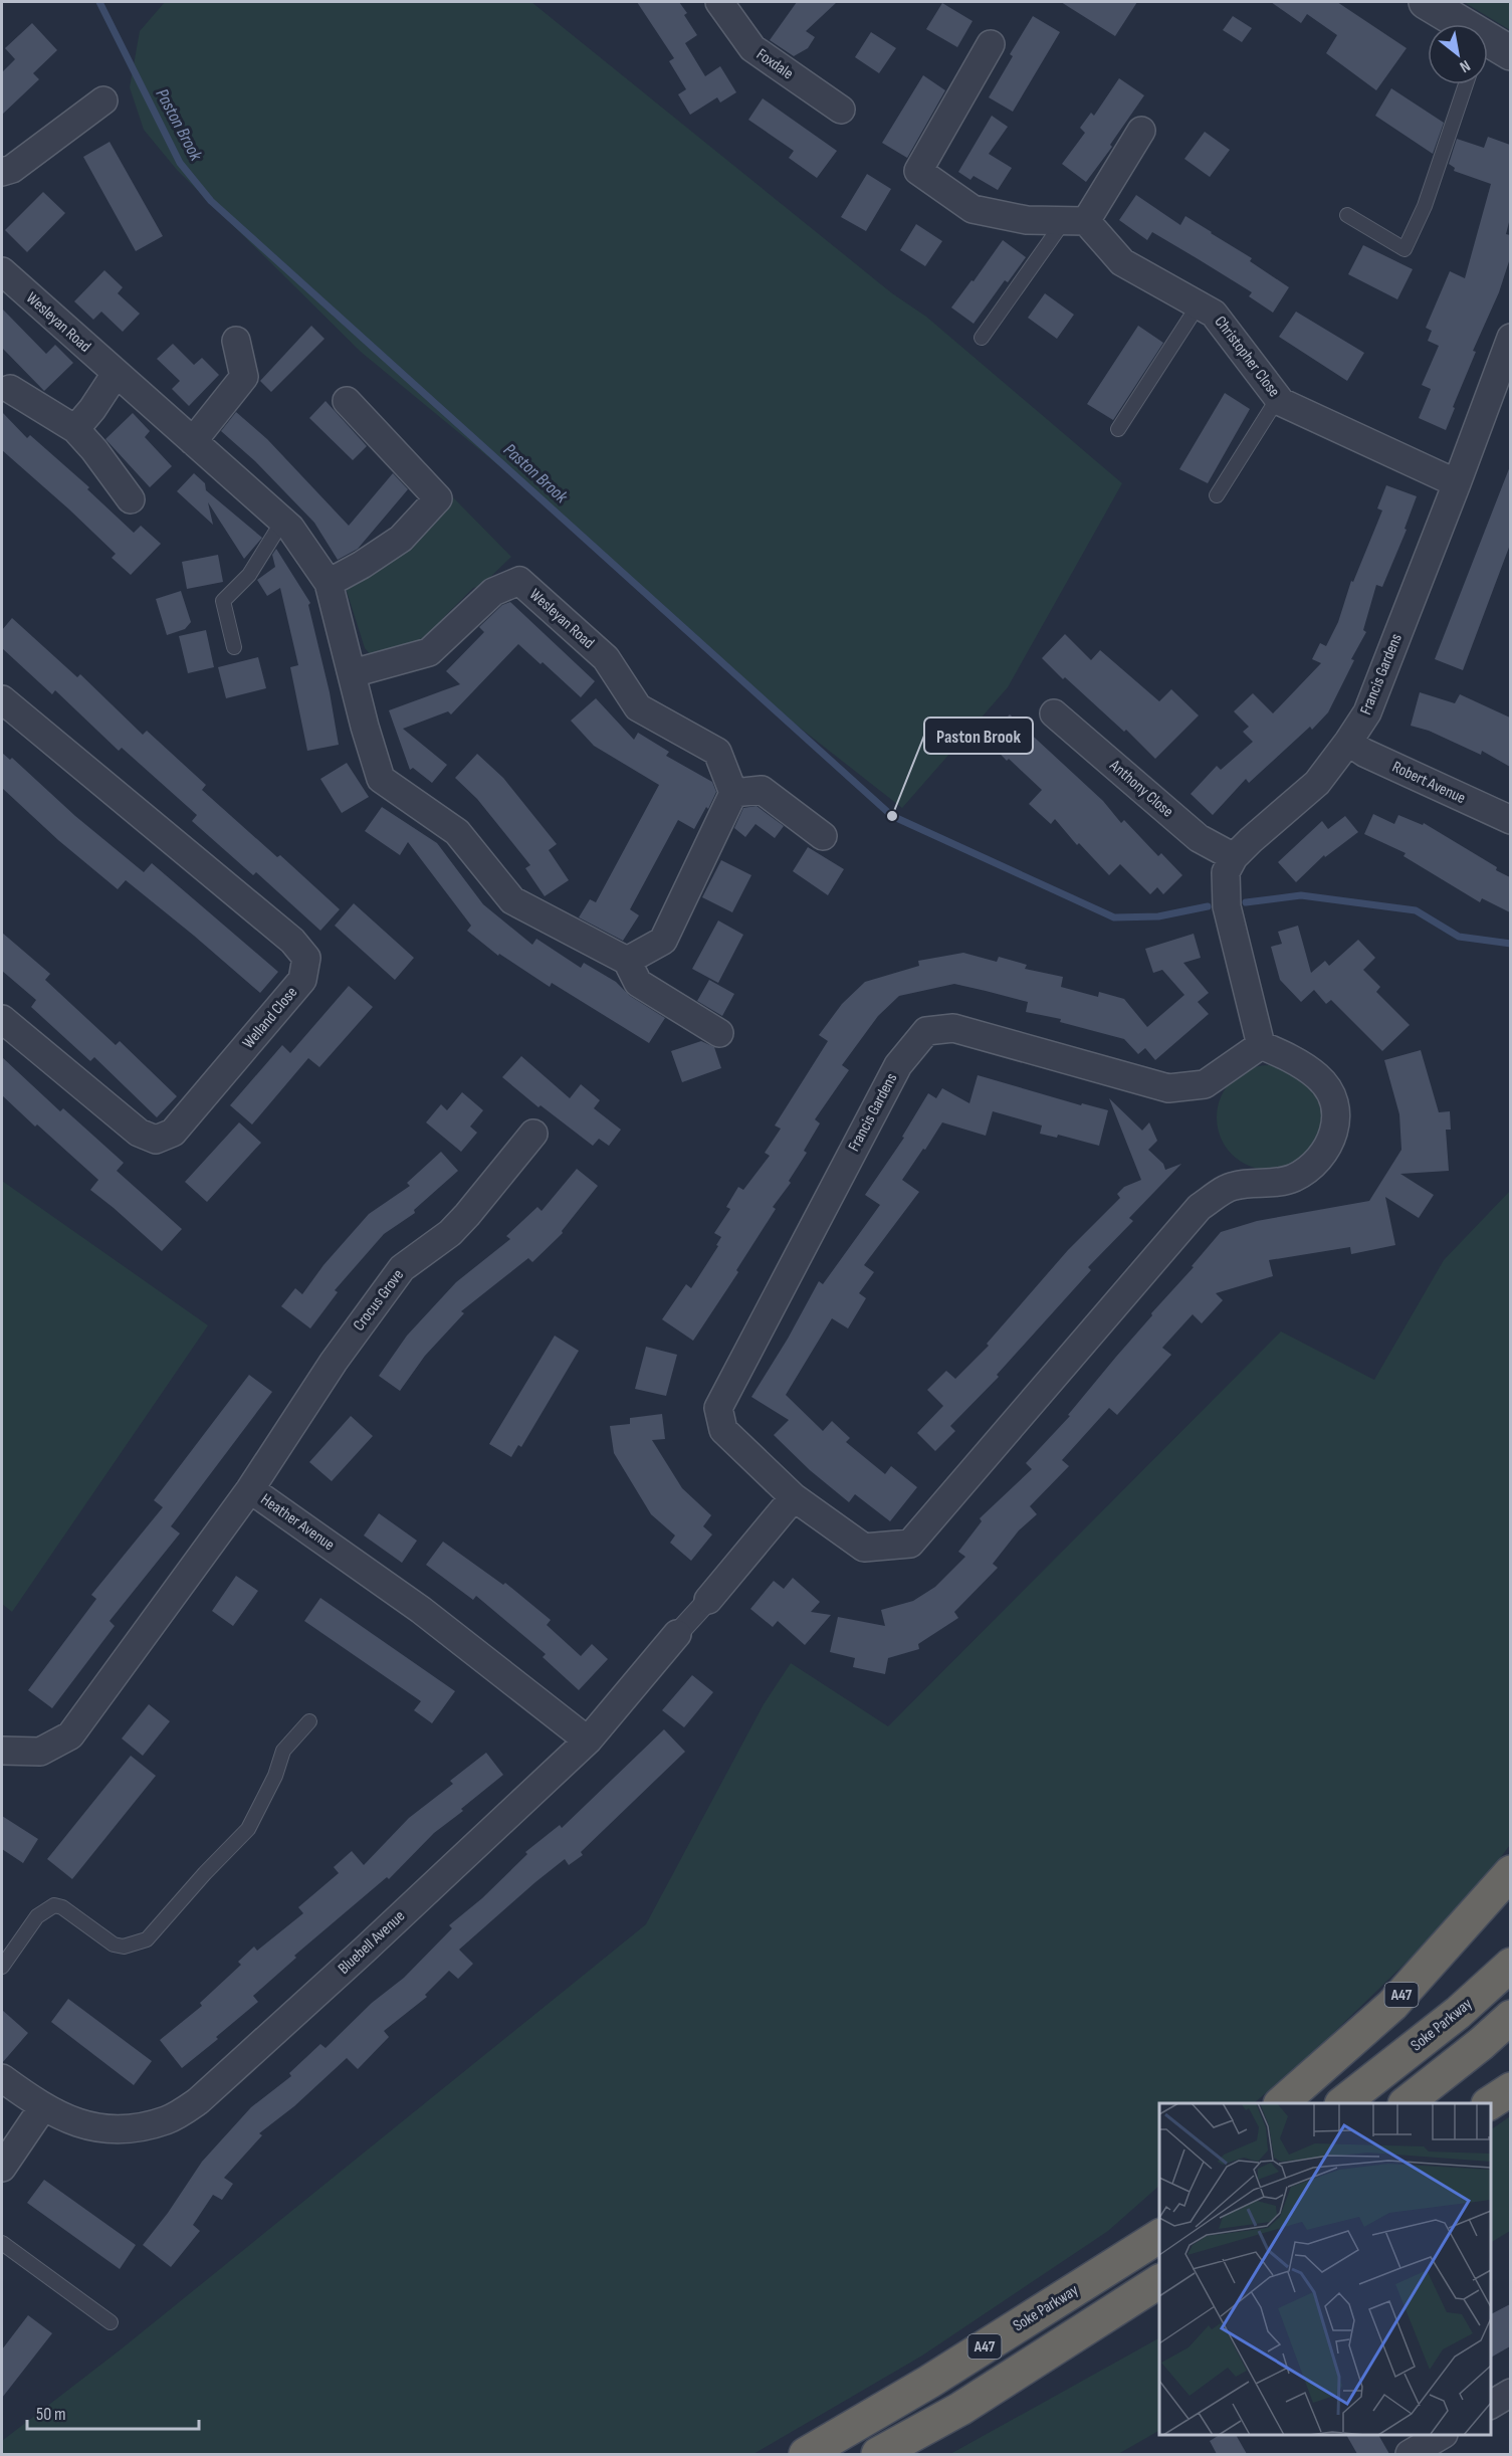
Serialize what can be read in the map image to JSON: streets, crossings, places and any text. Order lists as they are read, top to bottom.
{
  "streets": {
    "highway": ["A47", "Soke Parkway"],
    "street": [
      "Foxdale",
      "Wesleyan Road",
      "Christopher Close",
      "Francis Gardens",
      "Robert Avenue",
      "Anthony Close",
      "Welland Close",
      "Crocus Grove",
      "Heather Avenue",
      "Bluebell Avenue"
    ]
  },
  "crossings": [
    ["Christopher Close", "Francis Gardens"],
    ["Francis Gardens", "Robert Avenue"],
    ["Francis Gardens", "Anthony Close"],
    ["Crocus Grove", "Heather Avenue"],
    ["Heather Avenue", "Bluebell Avenue"],
    ["A47", "Soke Parkway"]
  ],
  "water": ["Paston Brook"],
  "places": ["Paston Brook"],
  "scale_bar": "50 m",
  "north": "bottom right"
}
